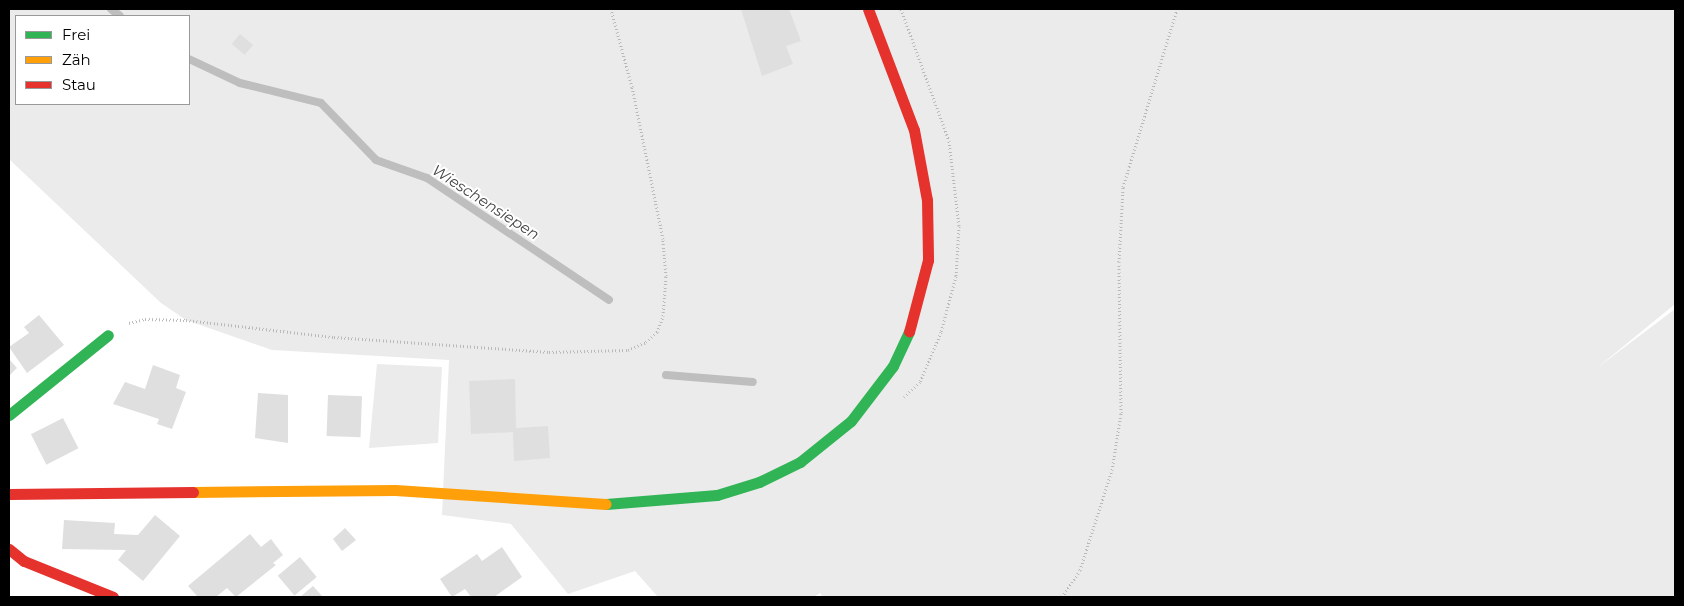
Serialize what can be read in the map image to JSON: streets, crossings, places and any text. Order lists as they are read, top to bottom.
{
  "water": ["Wieschensiepen"],
  "legend": ["Frei", "Zäh", "Stau"]
}
